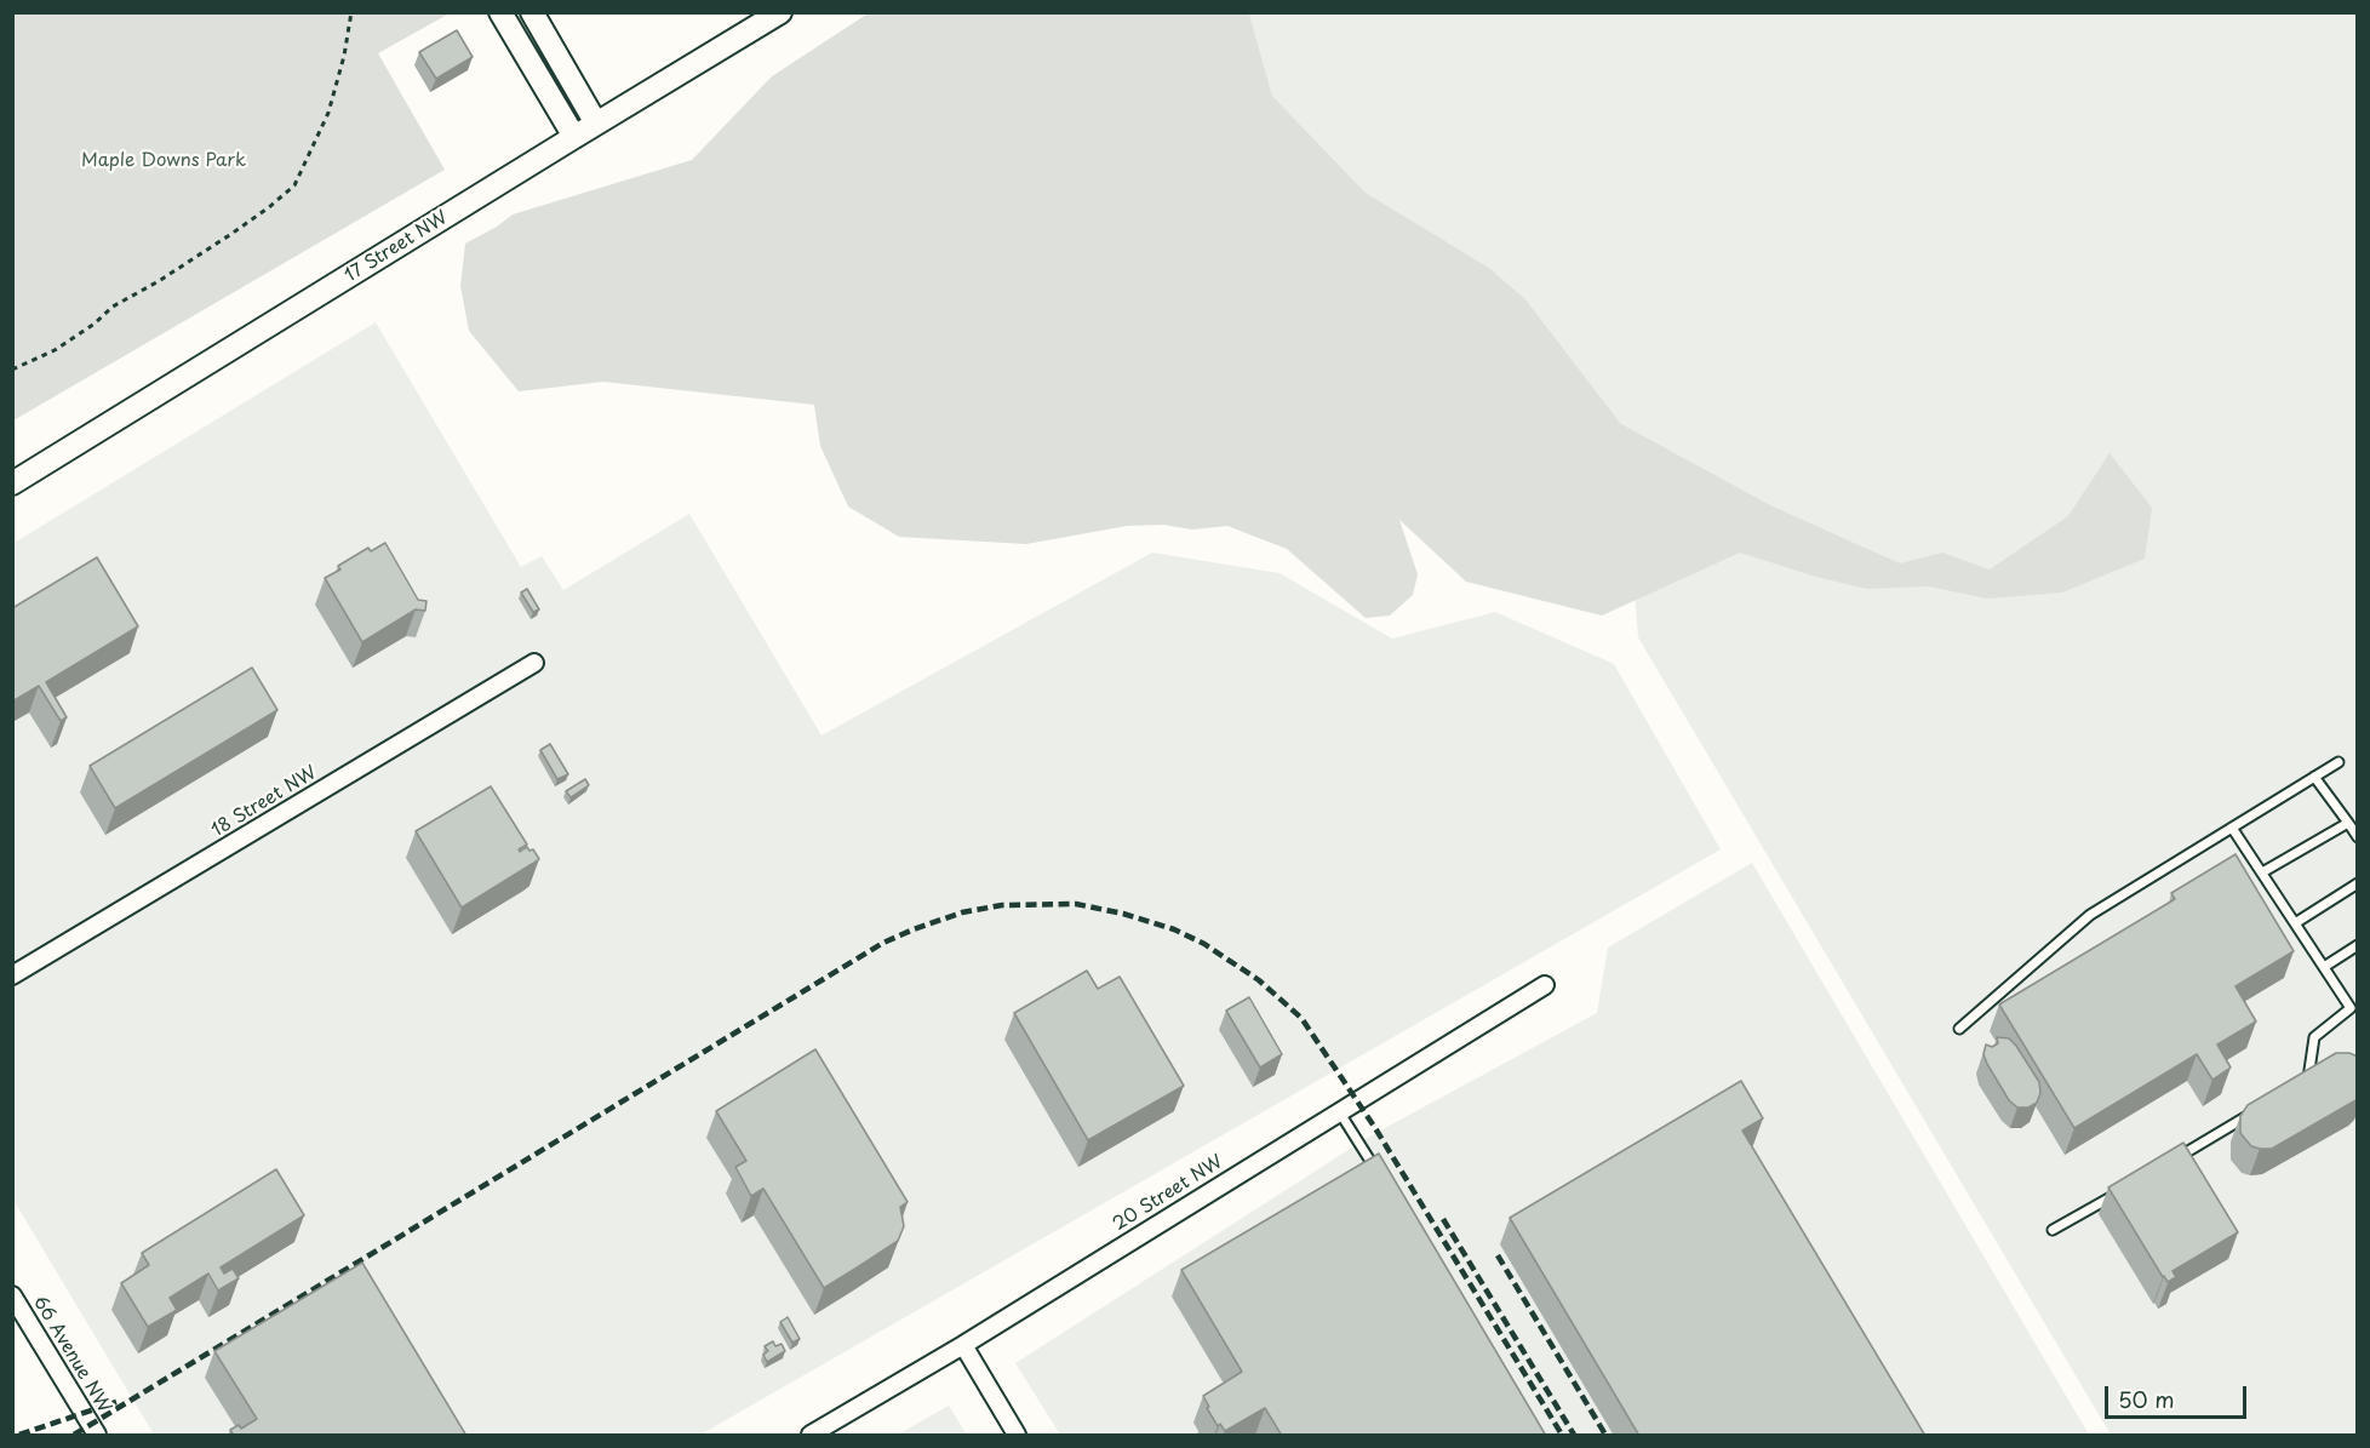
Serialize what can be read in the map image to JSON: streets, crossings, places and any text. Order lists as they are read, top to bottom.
{
  "streets": {
    "main road": ["17 Street NW"],
    "street": ["18 Street NW", "20 Street NW", "66 Avenue NW"]
  },
  "parks": ["Maple Downs Park"],
  "scale_bar": "50 m"
}
